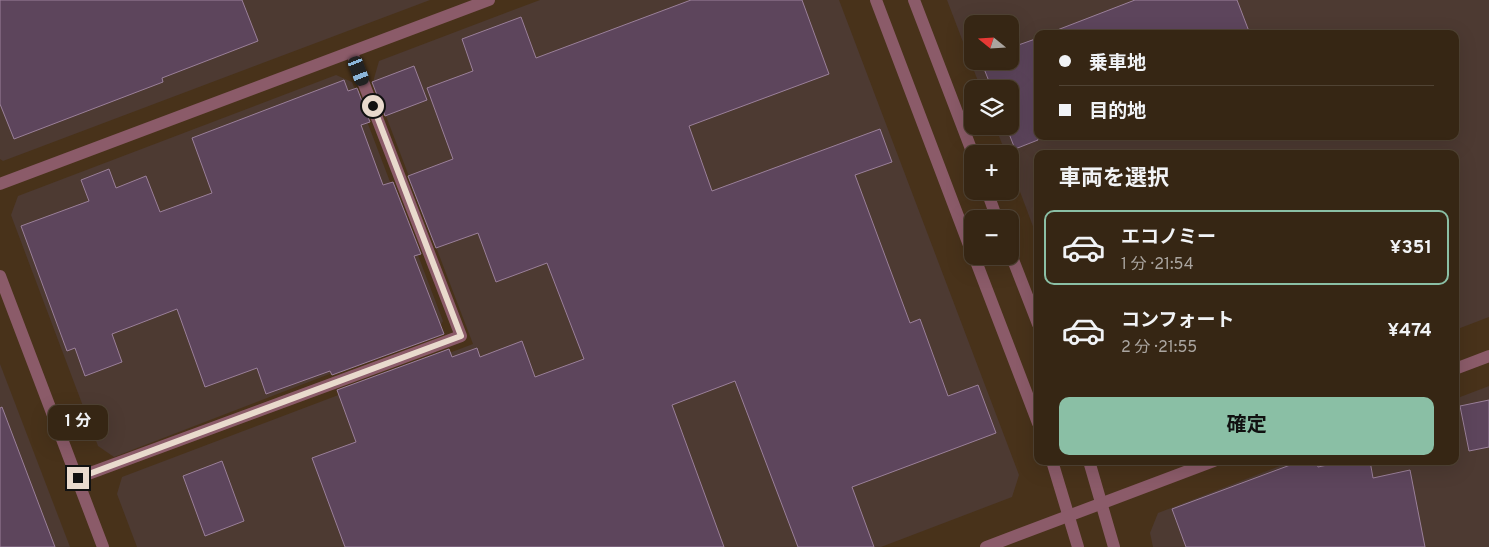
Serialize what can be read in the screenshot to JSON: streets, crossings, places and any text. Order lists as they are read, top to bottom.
{
  "north": "left",
  "page": {
    "map_buttons": ["+", "−"],
    "banner": ["乗車地", "目的地"],
    "heading": "車両を選択",
    "list": [
      {
        "name": "エコノミー",
        "note": "1 分 · 21:54",
        "value": "¥351"
      },
      {
        "name": "コンフォート",
        "note": "2 分 · 21:55",
        "value": "¥474"
      }
    ],
    "buttons": "確定",
    "bubble": "1 分"
  }
}
